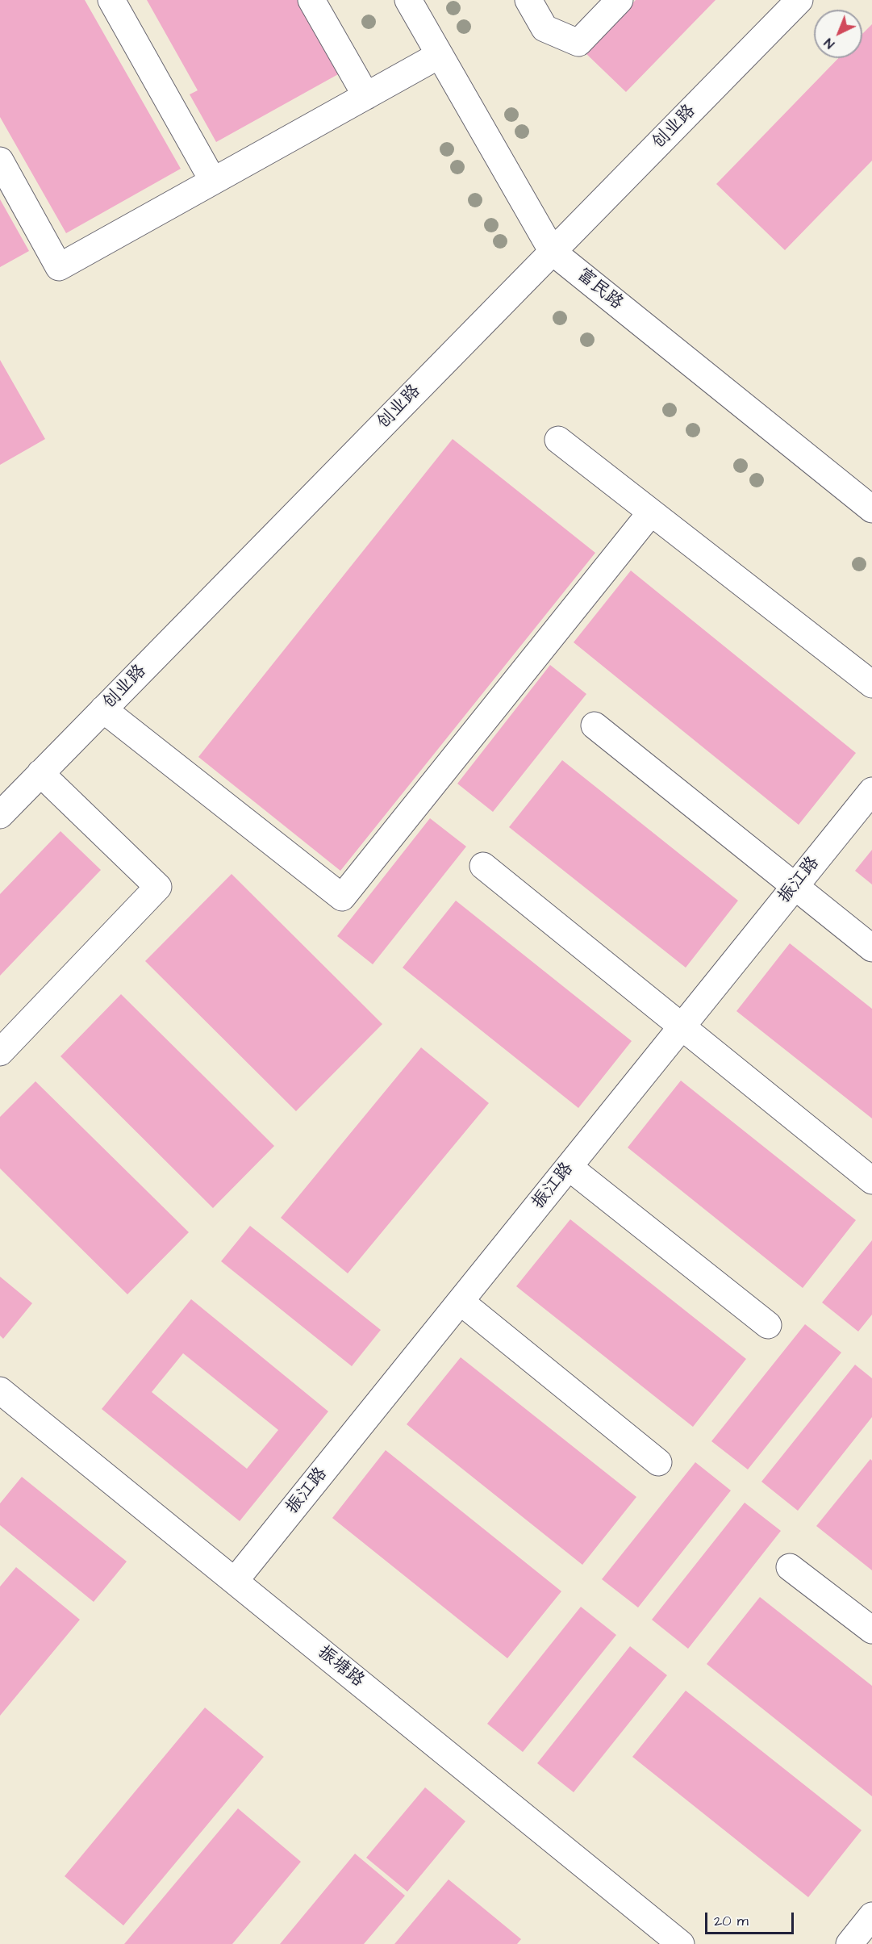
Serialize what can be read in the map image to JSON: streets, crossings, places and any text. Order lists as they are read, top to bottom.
{
  "streets": {
    "street": [
      "创业路",
      "富民路",
      "振江路",
      "振塘路"
    ]
  },
  "crossings": [
    ["创业路", "富民路"],
    ["振江路", "振塘路"]
  ],
  "scale_bar": "20 m",
  "north": "bottom left"
}
